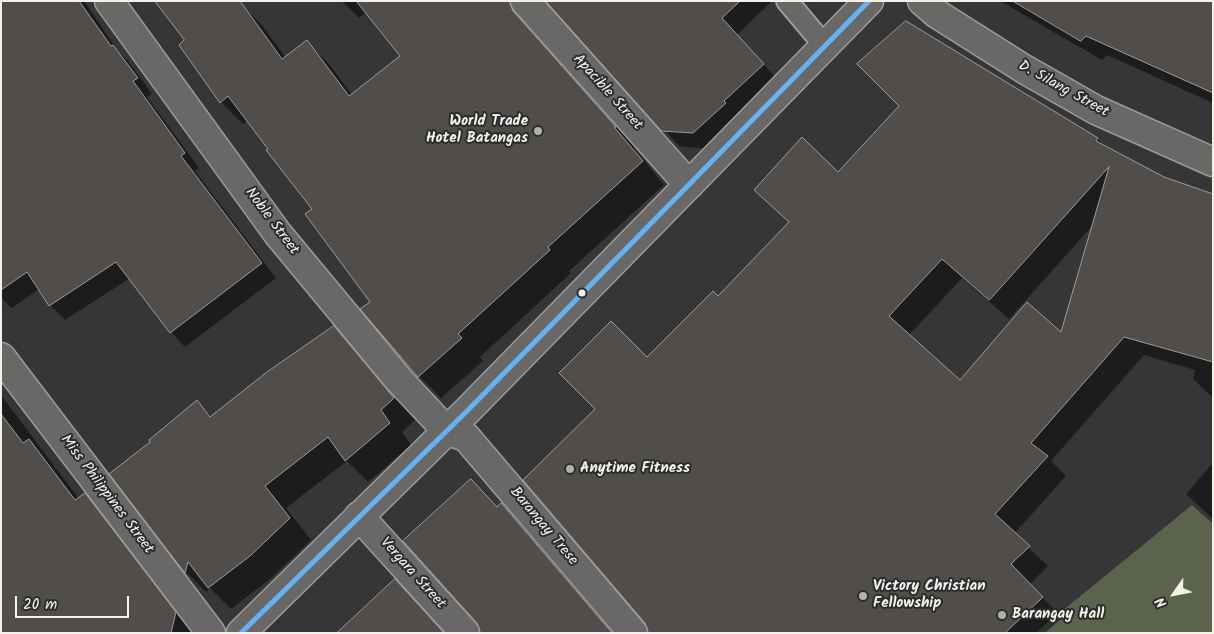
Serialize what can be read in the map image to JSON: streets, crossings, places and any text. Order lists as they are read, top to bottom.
{
  "streets": {
    "street": [
      "D. Silang Street",
      "Apacible Street",
      "Noble Street",
      "Miss Philippines Street",
      "Barangay Trese",
      "Vergara Street"
    ]
  },
  "crossings": [
    ["Noble Street", "Barangay Trese"]
  ],
  "places": [
    "World Trade Hotel Batangas",
    "Anytime Fitness",
    "Victory Christian Fellowship",
    "Barangay Hall"
  ],
  "scale_bar": "20 m",
  "north": "bottom left"
}
